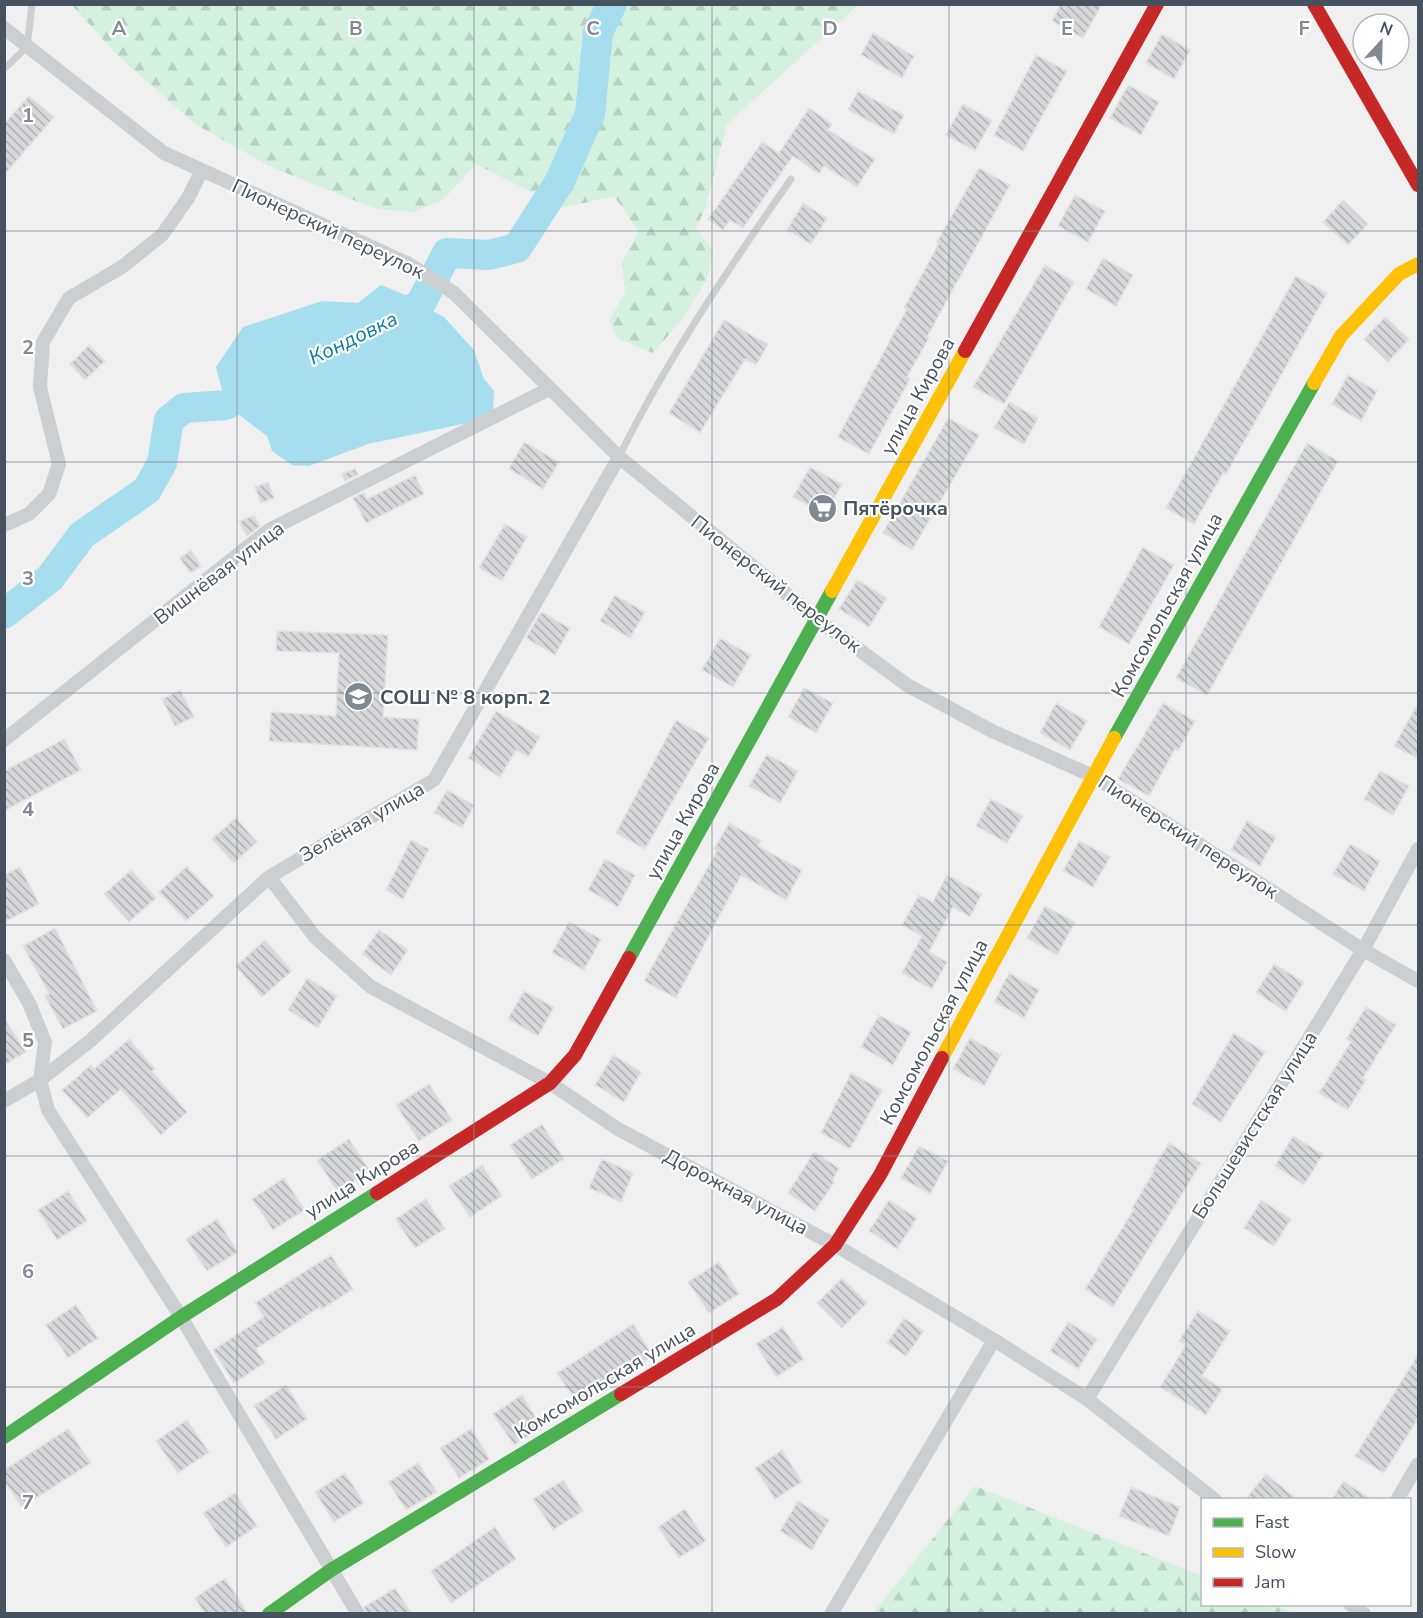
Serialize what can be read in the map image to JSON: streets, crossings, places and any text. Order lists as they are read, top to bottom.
{
  "streets": {
    "street": [
      "Пионерский переулок",
      "улица Кирова",
      "Вишнёвая улица",
      "Комсомольская улица",
      "Зелёная улица",
      "Большевистская улица",
      "Дорожная улица"
    ]
  },
  "crossings": [
    ["Пионерский переулок", "улица Кирова"],
    ["Пионерский переулок", "Вишнёвая улица"],
    ["Пионерский переулок", "Комсомольская улица"],
    ["Пионерский переулок", "Зелёная улица"],
    ["Пионерский переулок", "Большевистская улица"],
    ["улица Кирова", "Дорожная улица"],
    ["Комсомольская улица", "Дорожная улица"],
    ["Зелёная улица", "Дорожная улица"],
    ["Большевистская улица", "Дорожная улица"]
  ],
  "water": ["Кондовка"],
  "places": {
    "supermarket": ["Пятёрочка"],
    "school or university": ["СОШ № 8 корп. 2"]
  },
  "legend": ["Fast", "Slow", "Jam"],
  "north": "top",
  "grid": {
    "columns": [
      "A",
      "B",
      "C",
      "D",
      "E",
      "F"
    ],
    "rows": [
      "1",
      "2",
      "3",
      "4",
      "5",
      "6",
      "7"
    ]
  }
}
